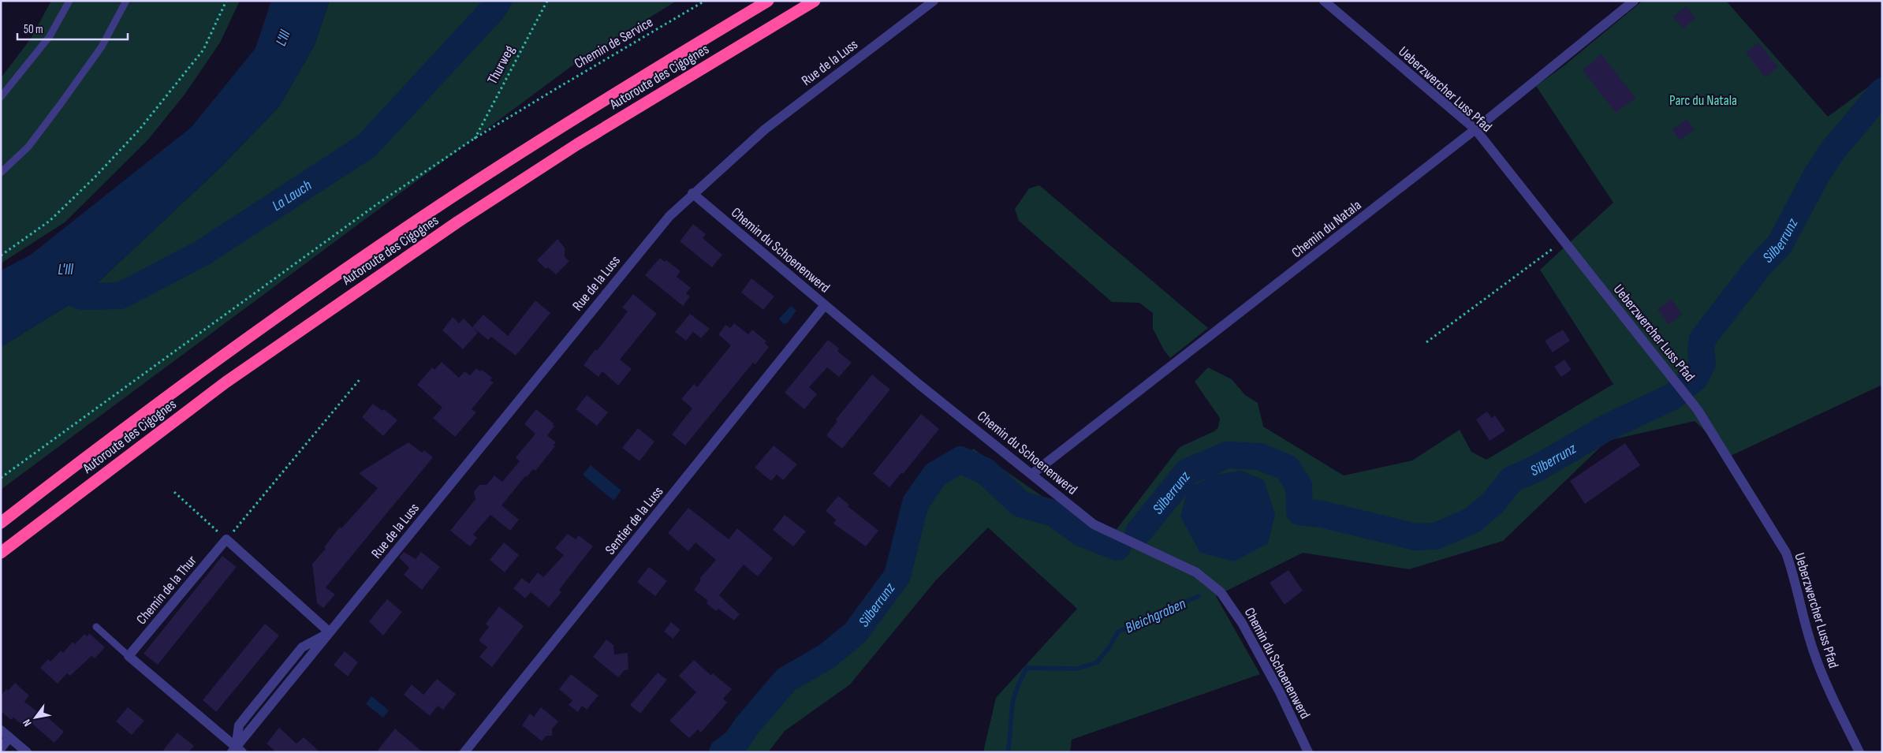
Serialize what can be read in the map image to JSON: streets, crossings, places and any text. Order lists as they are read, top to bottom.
{
  "streets": {
    "highway": ["Autoroute des Cigognes"],
    "street": [
      "Rue de la Luss",
      "Ueberzwercher Luss Pfad",
      "Chemin du Natala",
      "Chemin du Schoenenwerd",
      "Sentier de la Luss",
      "Chemin de la Thur"
    ],
    "path": ["Chemin de Service", "Thurweg"]
  },
  "crossings": [
    ["Chemin de Service", "Thurweg"],
    ["Rue de la Luss", "Chemin du Schoenenwerd"],
    ["Ueberzwercher Luss Pfad", "Chemin du Natala"],
    ["Chemin du Natala", "Chemin du Schoenenwerd"],
    ["Chemin du Schoenenwerd", "Sentier de la Luss"]
  ],
  "water": [
    "L'Ill",
    "La Lauch",
    "Silberrunz",
    "Bleichgraben"
  ],
  "parks": ["Parc du Natala"],
  "scale_bar": "50 m",
  "north": "bottom left"
}
